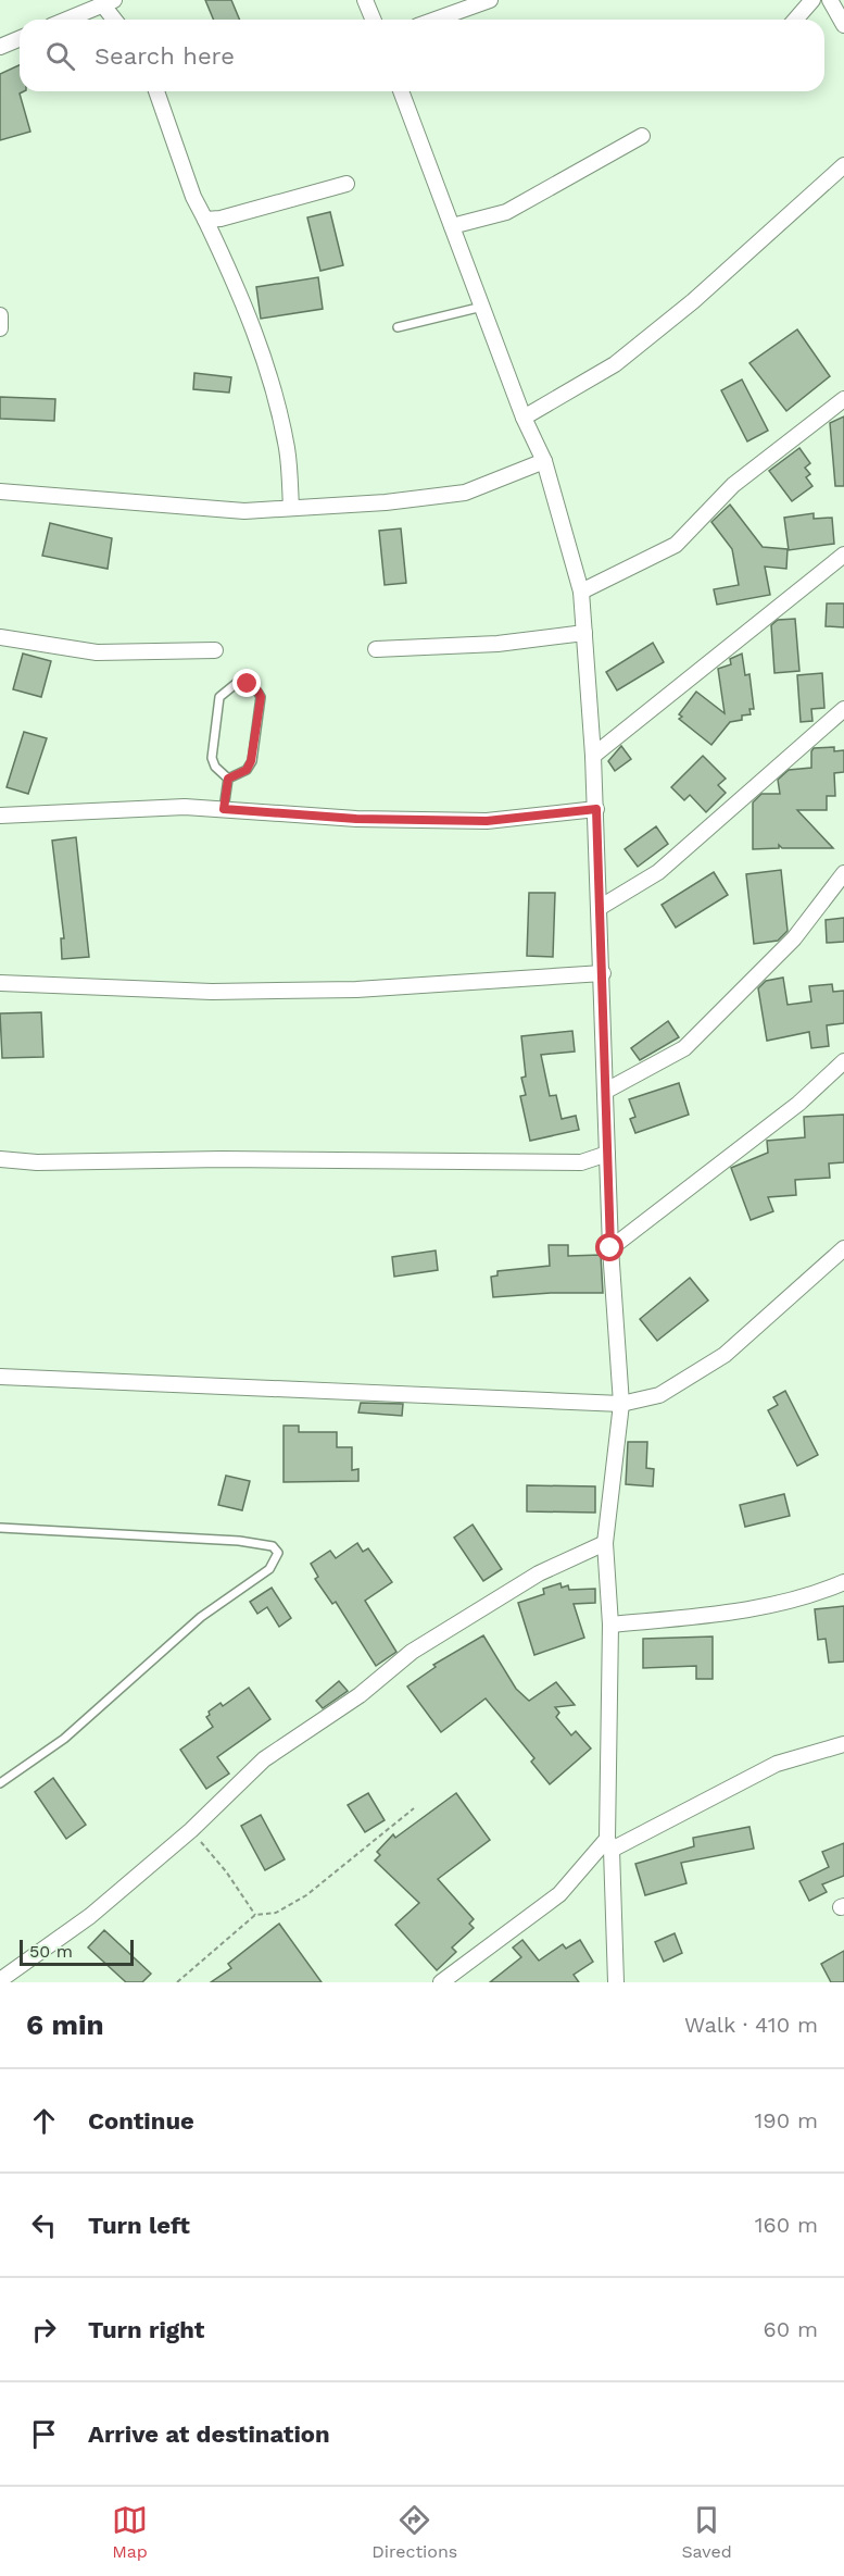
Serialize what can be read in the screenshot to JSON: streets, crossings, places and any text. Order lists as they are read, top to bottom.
{
  "scale_bar": "50 m",
  "page": {
    "search": "Search here",
    "scale": "50 m",
    "heading": ["6 min", "Walk · 410 m"],
    "list": [
      ["Continue", "190 m"],
      ["Turn left", "160 m"],
      ["Turn right", "60 m"],
      "Arrive at destination"
    ],
    "nav": ["Map", "Directions", "Saved"]
  }
}
